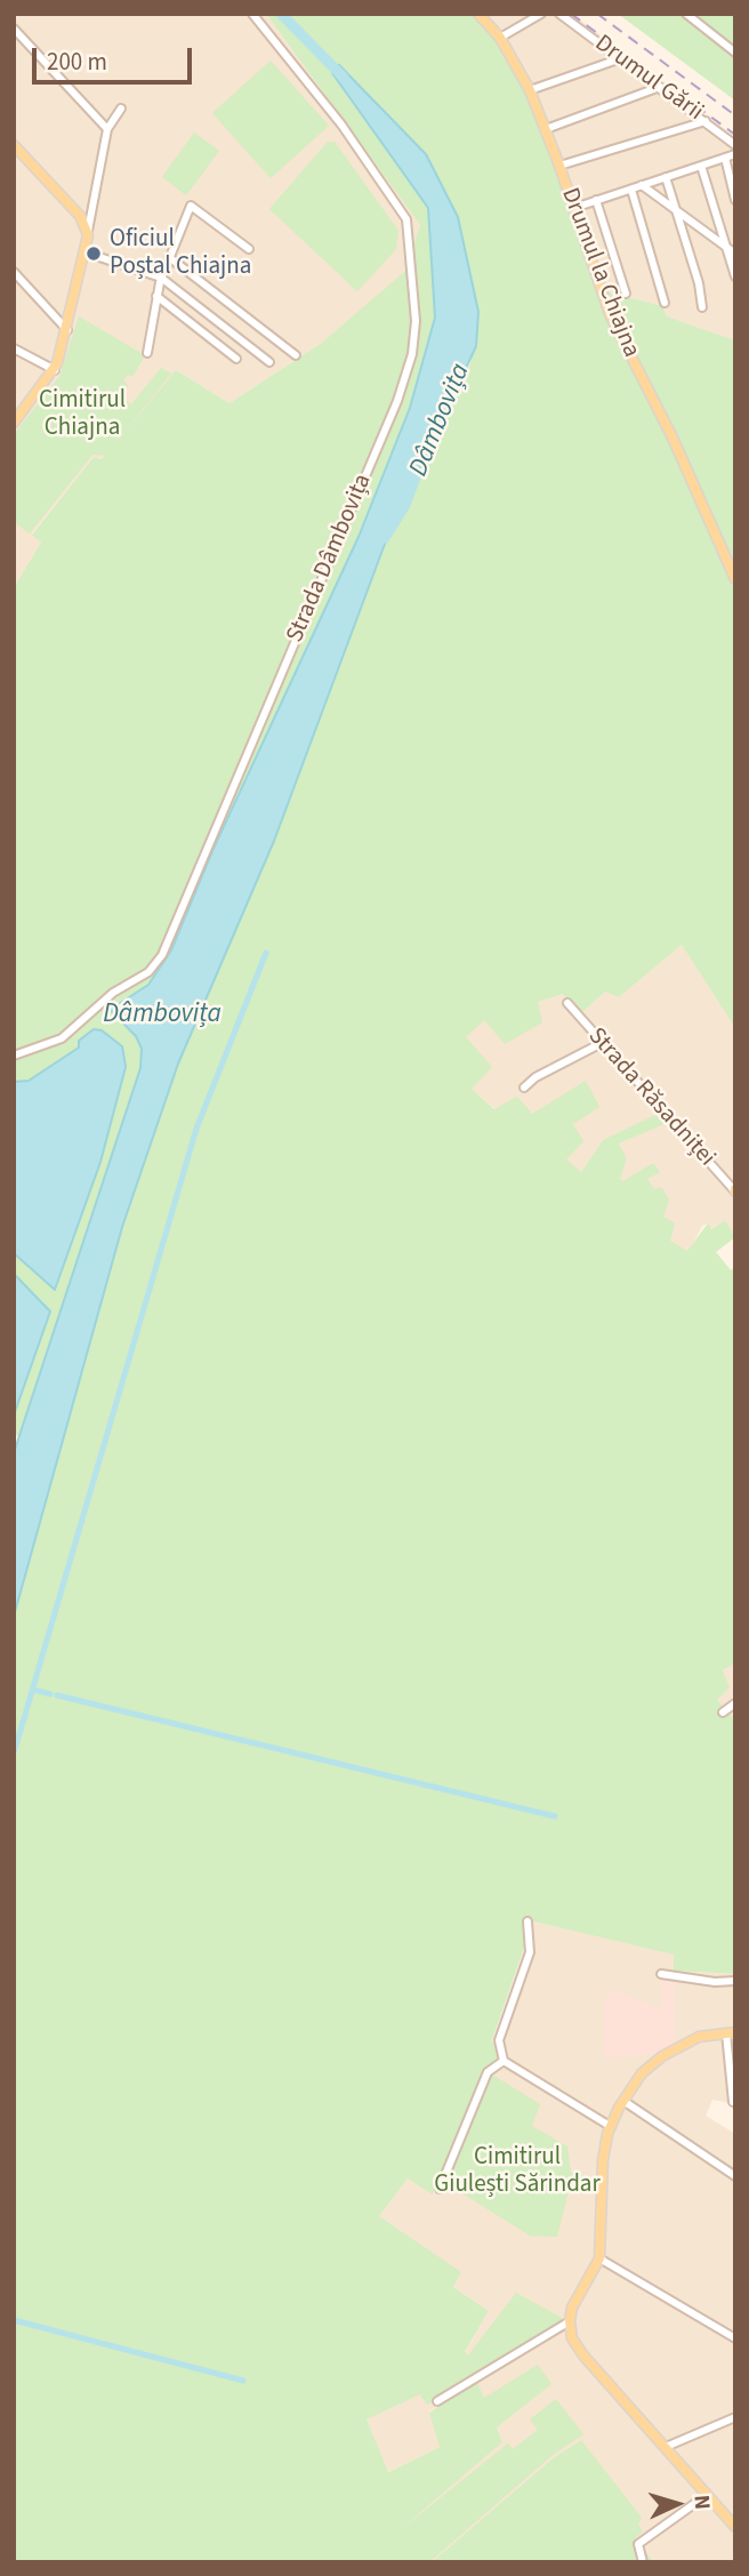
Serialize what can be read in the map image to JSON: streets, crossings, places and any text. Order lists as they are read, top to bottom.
{
  "streets": {
    "main road": ["Drumul la Chiajna"],
    "street": ["Drumul Gării", "Strada Dâmbovița", "Strada Răsadniței"]
  },
  "water": ["Dâmbovița"],
  "parks": ["Cimitirul Chiajna", "Cimitirul Giulești Sărindar"],
  "places": ["Oficiul Poștal Chiajna"],
  "scale_bar": "200 m",
  "north": "right"
}
